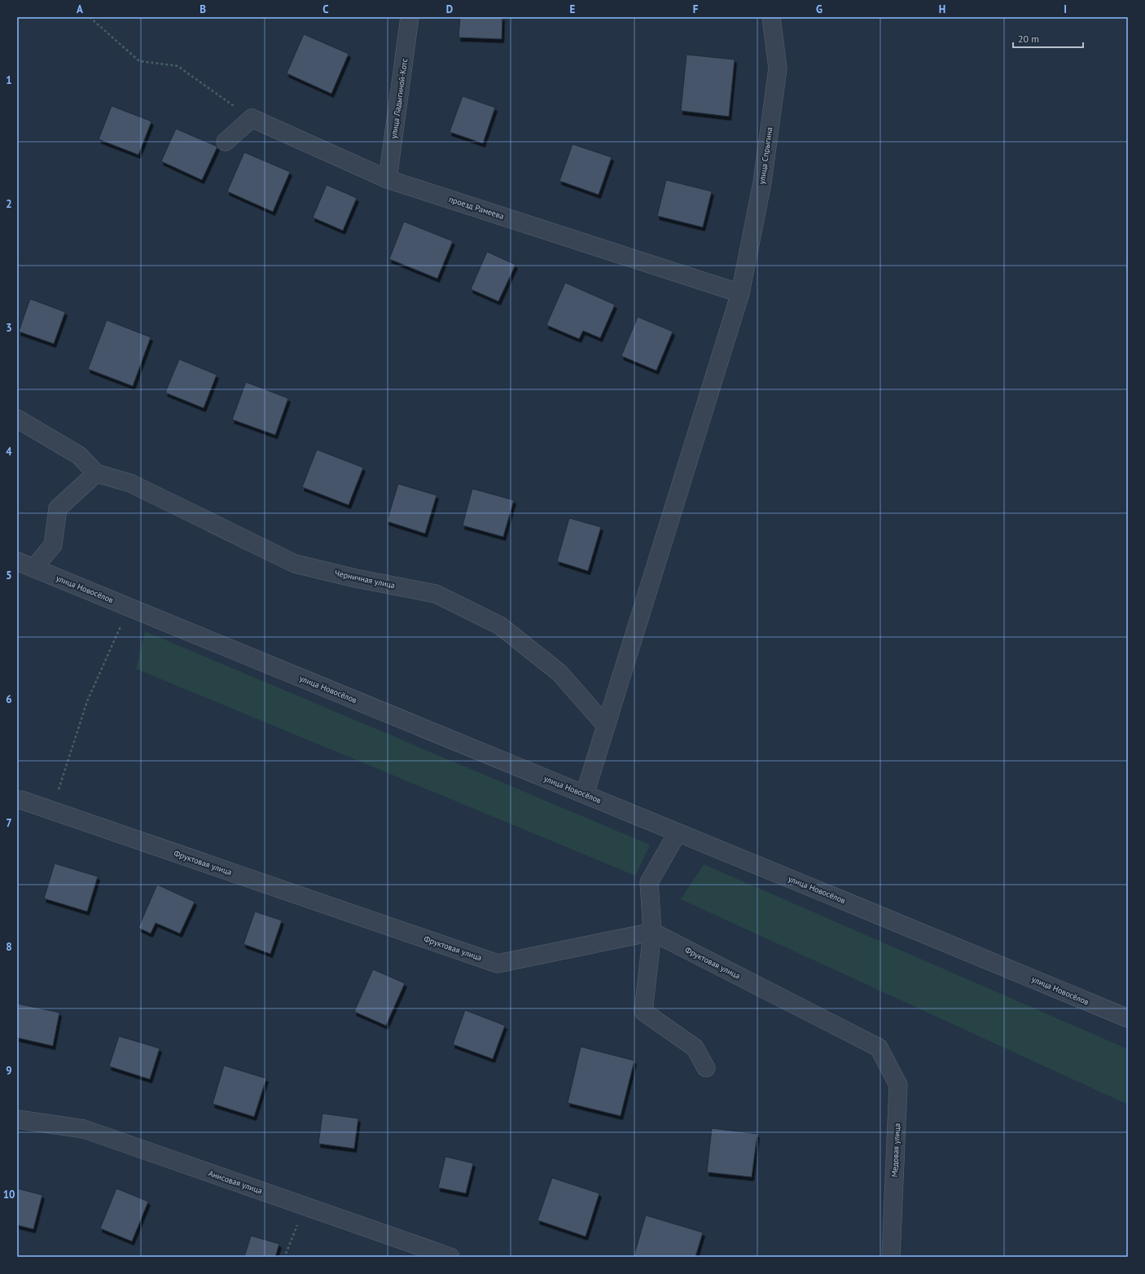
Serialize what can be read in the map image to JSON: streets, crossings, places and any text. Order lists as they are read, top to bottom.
{
  "streets": {
    "street": [
      "улица Ладыгиной-Котс",
      "улица Спрыгина",
      "проезд Рамеева",
      "Черничная улица",
      "улица Новосёлов",
      "Фруктовая улица",
      "Медовая улица",
      "Анисовая улица"
    ]
  },
  "crossings": [
    ["улица Ладыгиной-Котс", "проезд Рамеева"],
    ["улица Спрыгина", "проезд Рамеева"],
    ["улица Спрыгина", "Черничная улица"],
    ["улица Спрыгина", "улица Новосёлов"],
    ["Фруктовая улица", "Медовая улица"]
  ],
  "scale_bar": "20 m",
  "grid": {
    "columns": [
      "A",
      "B",
      "C",
      "D",
      "E",
      "F",
      "G",
      "H",
      "I"
    ],
    "rows": [
      "1",
      "2",
      "3",
      "4",
      "5",
      "6",
      "7",
      "8",
      "9",
      "10"
    ]
  }
}
